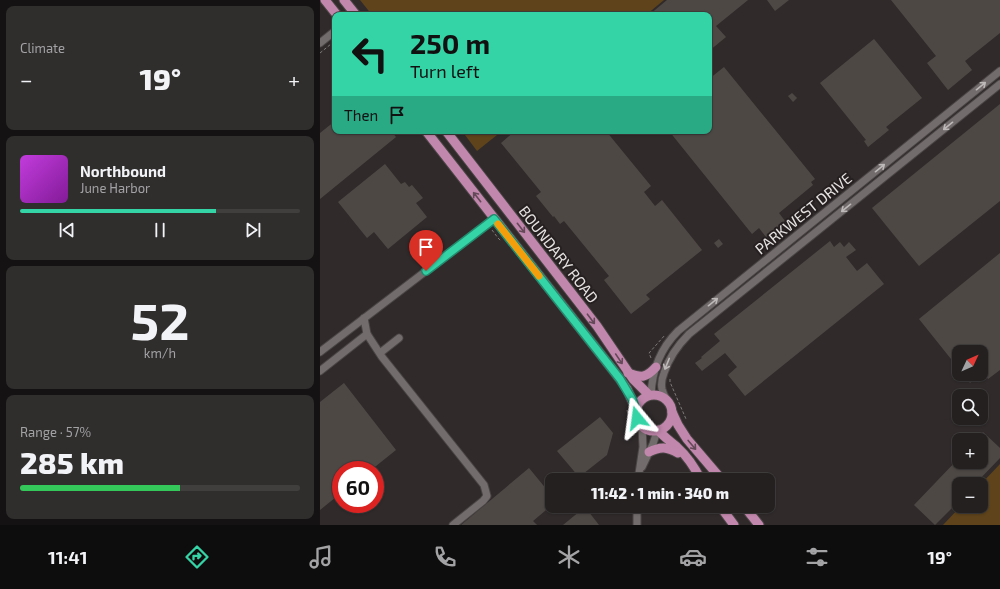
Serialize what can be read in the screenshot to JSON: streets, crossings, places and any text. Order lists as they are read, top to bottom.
{
  "streets": {
    "main road": ["BOUNDARY ROAD"],
    "street": ["PARKWEST DRIVE"]
  },
  "crossings": [
    ["PARKWEST DRIVE", "BOUNDARY ROAD"]
  ],
  "north": "top right",
  "page": {
    "tile": [
      "Climate",
      ["52", "km/h"],
      ["Range · 57%", "285 km"]
    ],
    "turn": ["250 m", "Turn left"],
    "heat": ["−", "19°", "+"],
    "then": "Then",
    "song": ["Northbound", "June Harbor"],
    "map_buttons": ["+", "−"],
    "limit": "60",
    "trip": "11:42 · 1 min · 340 m",
    "tabs": ["11:41", "19°"]
  }
}
